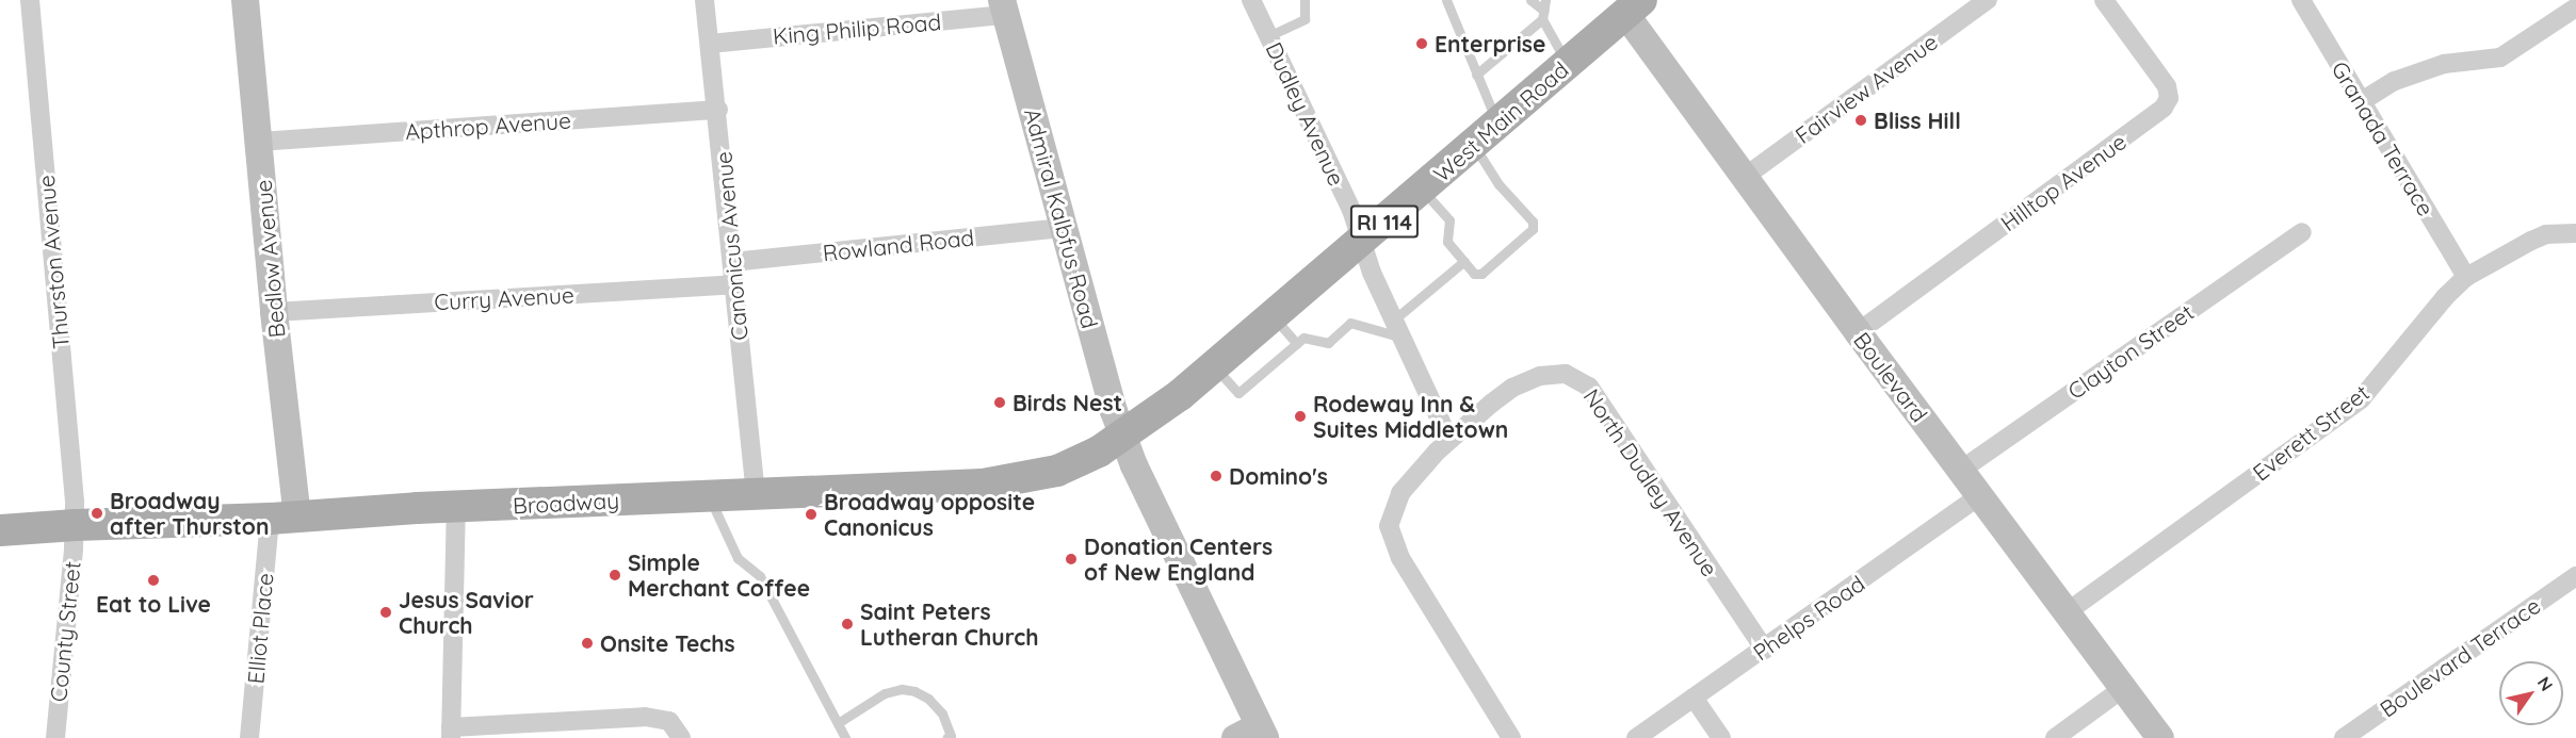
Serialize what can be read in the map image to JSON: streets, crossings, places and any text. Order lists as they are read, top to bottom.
{
  "streets": {
    "main road": ["West Main Road", "RI 114", "Broadway"],
    "street": [
      "King Philip Road",
      "Fairview Avenue",
      "Dudley Avenue",
      "Apthrop Avenue",
      "Granada Terrace",
      "Hilltop Avenue",
      "Admiral Kalbfus Road",
      "Rowland Road",
      "Canonicus Avenue",
      "Bedlow Avenue",
      "Thurston Avenue",
      "Curry Avenue",
      "Clayton Street",
      "Boulevard",
      "Everett Street",
      "North Dudley Avenue",
      "Phelps Road",
      "Elliot Place",
      "County Street",
      "Boulevard Terrace"
    ]
  },
  "crossings": [
    ["King Philip Road", "Admiral Kalbfus Road"],
    ["King Philip Road", "Canonicus Avenue"],
    ["Fairview Avenue", "Boulevard"],
    ["Dudley Avenue", "West Main Road"],
    ["Dudley Avenue", "North Dudley Avenue"],
    ["West Main Road", "Admiral Kalbfus Road"],
    ["West Main Road", "Boulevard"],
    ["West Main Road", "Broadway"],
    ["Apthrop Avenue", "Canonicus Avenue"],
    ["Apthrop Avenue", "Bedlow Avenue"],
    ["Granada Terrace", "Everett Street"],
    ["Hilltop Avenue", "Boulevard"],
    ["Admiral Kalbfus Road", "Rowland Road"],
    ["Admiral Kalbfus Road", "Broadway"],
    ["Rowland Road", "Canonicus Avenue"],
    ["Canonicus Avenue", "Curry Avenue"],
    ["Canonicus Avenue", "Broadway"],
    ["Bedlow Avenue", "Curry Avenue"],
    ["Bedlow Avenue", "Broadway"],
    ["Bedlow Avenue", "Elliot Place"],
    ["Thurston Avenue", "Broadway"],
    ["Thurston Avenue", "County Street"],
    ["Clayton Street", "Boulevard"],
    ["Boulevard", "Everett Street"],
    ["Boulevard", "Phelps Road"],
    ["North Dudley Avenue", "Phelps Road"],
    ["Broadway", "Elliot Place"],
    ["Broadway", "County Street"]
  ],
  "places": [
    "Enterprise",
    "Bliss Hill",
    "Birds Nest",
    "Rodeway Inn & Suites Middletown",
    "Domino's",
    "Broadway after Thurston",
    "Broadway opposite Canonicus",
    "Donation Centers of New England",
    "Simple Merchant Coffee",
    "Eat to Live",
    "Jesus Savior Church",
    "Saint Peters Lutheran Church",
    "Onsite Techs"
  ],
  "north": "top right"
}
